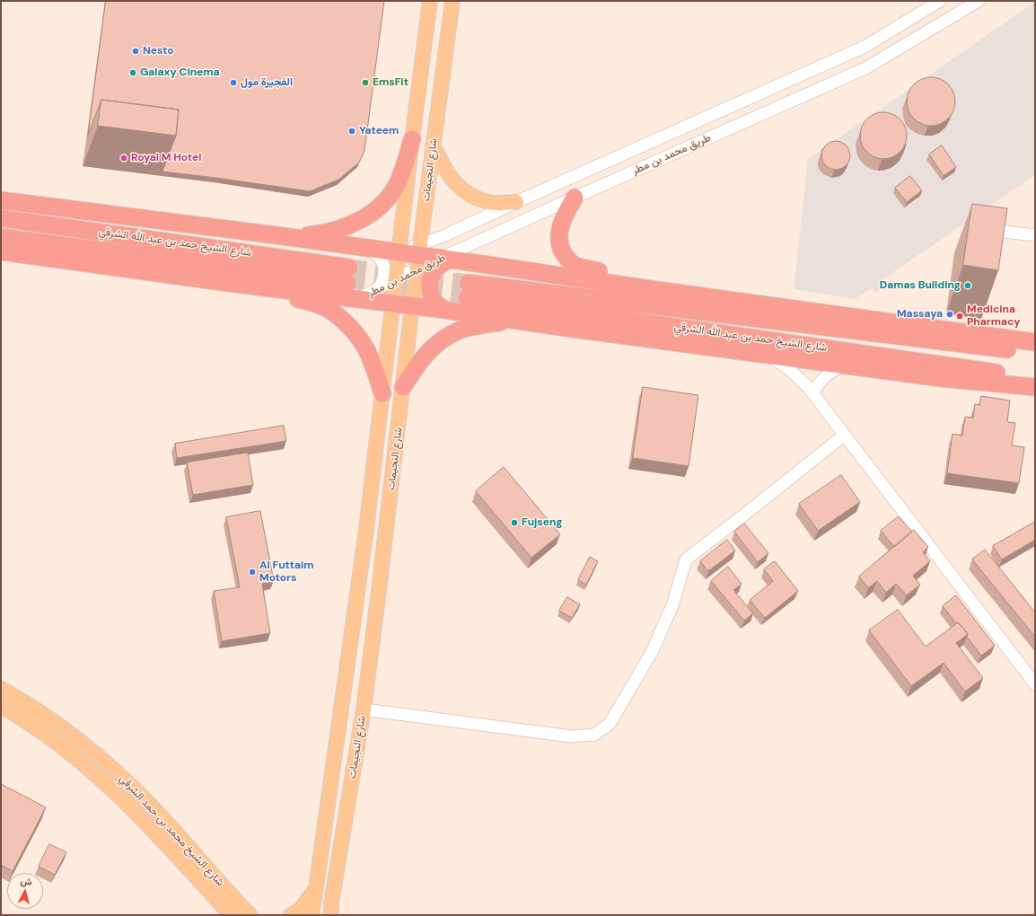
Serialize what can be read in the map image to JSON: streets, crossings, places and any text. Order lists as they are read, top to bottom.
{
  "streets": {
    "highway": ["شارع الشيخ حمد بن عبد الله الشرقي"],
    "main road": ["شارع النجيمات", "شارع الشيخ محمد بن حمد الشرقي"],
    "street": ["طريق محمد بن مطر"]
  },
  "crossings": [
    ["طريق محمد بن مطر", "شارع النجيمات"]
  ],
  "places": [
    "Nesto",
    "Galaxy Cinema",
    "الفجيرة مول",
    "EmsFit",
    "Yateem",
    "Royal M Hotel",
    "Damas Building",
    "Massaya",
    "Medicina Pharmacy",
    "Fujseng",
    "Al Futtaim Motors"
  ],
  "north": "top"
}
